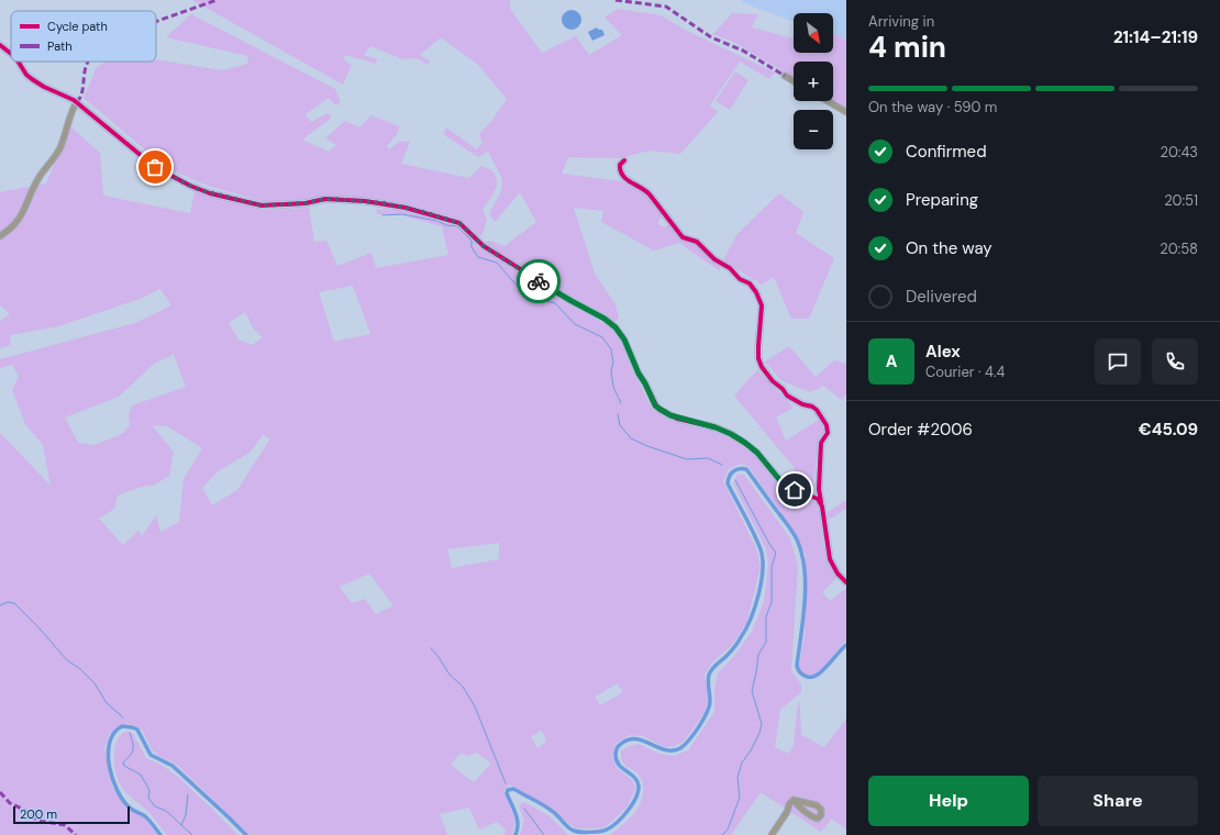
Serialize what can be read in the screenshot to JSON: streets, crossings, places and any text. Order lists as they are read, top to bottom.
{
  "legend": ["Cycle path", "Path"],
  "scale_bar": "200 m",
  "north": "bottom right",
  "page": {
    "heading": ["4 min", "Arriving in", "21:14–21:19"],
    "panel": [
      "Alex",
      "Courier · 4.4",
      "Order #2006",
      "€45.09"
    ],
    "map_buttons": ["+", "−"],
    "bar": "On the way · 590 m",
    "list": [
      ["Confirmed", "20:43"],
      ["Preparing", "20:51"],
      ["On the way", "20:58"],
      "Delivered"
    ],
    "round": "A",
    "buttons": ["Help", "Share"],
    "scale": "200 m"
  }
}
